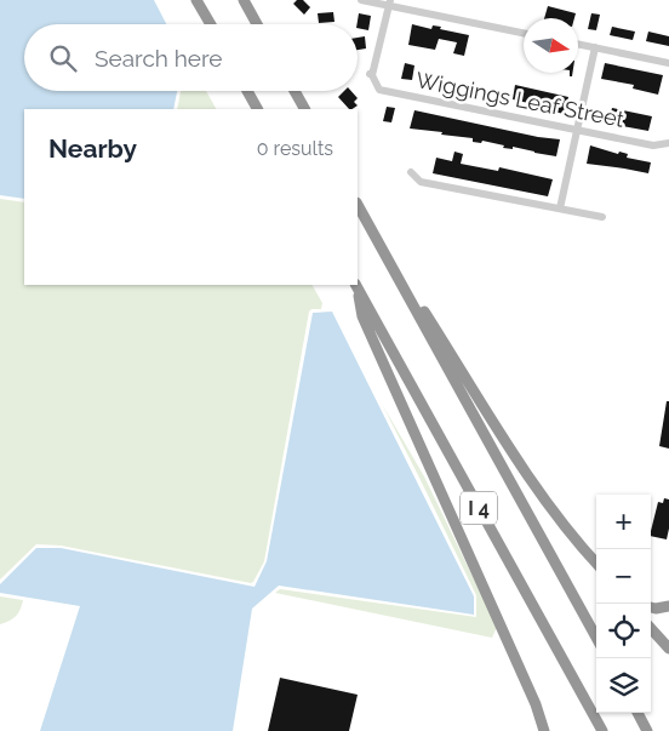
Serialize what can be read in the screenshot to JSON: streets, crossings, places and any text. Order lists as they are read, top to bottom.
{
  "streets": {
    "highway": ["I 4"],
    "street": ["Wiggings Leaf Street"]
  },
  "north": "right",
  "page": {
    "search": "Search here",
    "heading": ["Nearby", "0 results"],
    "map_buttons": ["+", "−"]
  }
}
